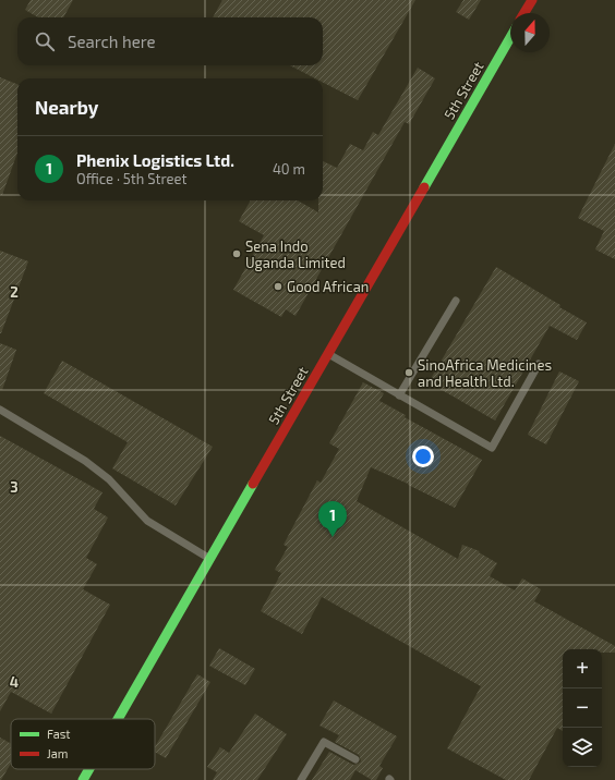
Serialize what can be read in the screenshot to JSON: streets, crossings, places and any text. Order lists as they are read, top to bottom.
{
  "streets": {
    "street": ["5th Street"]
  },
  "places": ["Sena Indo Uganda Limited", "Good African", "SinoAfrica Medicines and Health Ltd."],
  "legend": ["Fast", "Jam"],
  "north": "top",
  "page": {
    "search": "Search here",
    "heading": "Nearby",
    "list": [
      {
        "mark": "1",
        "name": "Phenix Logistics Ltd.",
        "note": "Office · 5th Street",
        "value": "40 m"
      }
    ],
    "pins": "1",
    "map_buttons": ["+", "−"]
  },
  "grid": {
    "rows": ["2", "3", "4"]
  }
}
